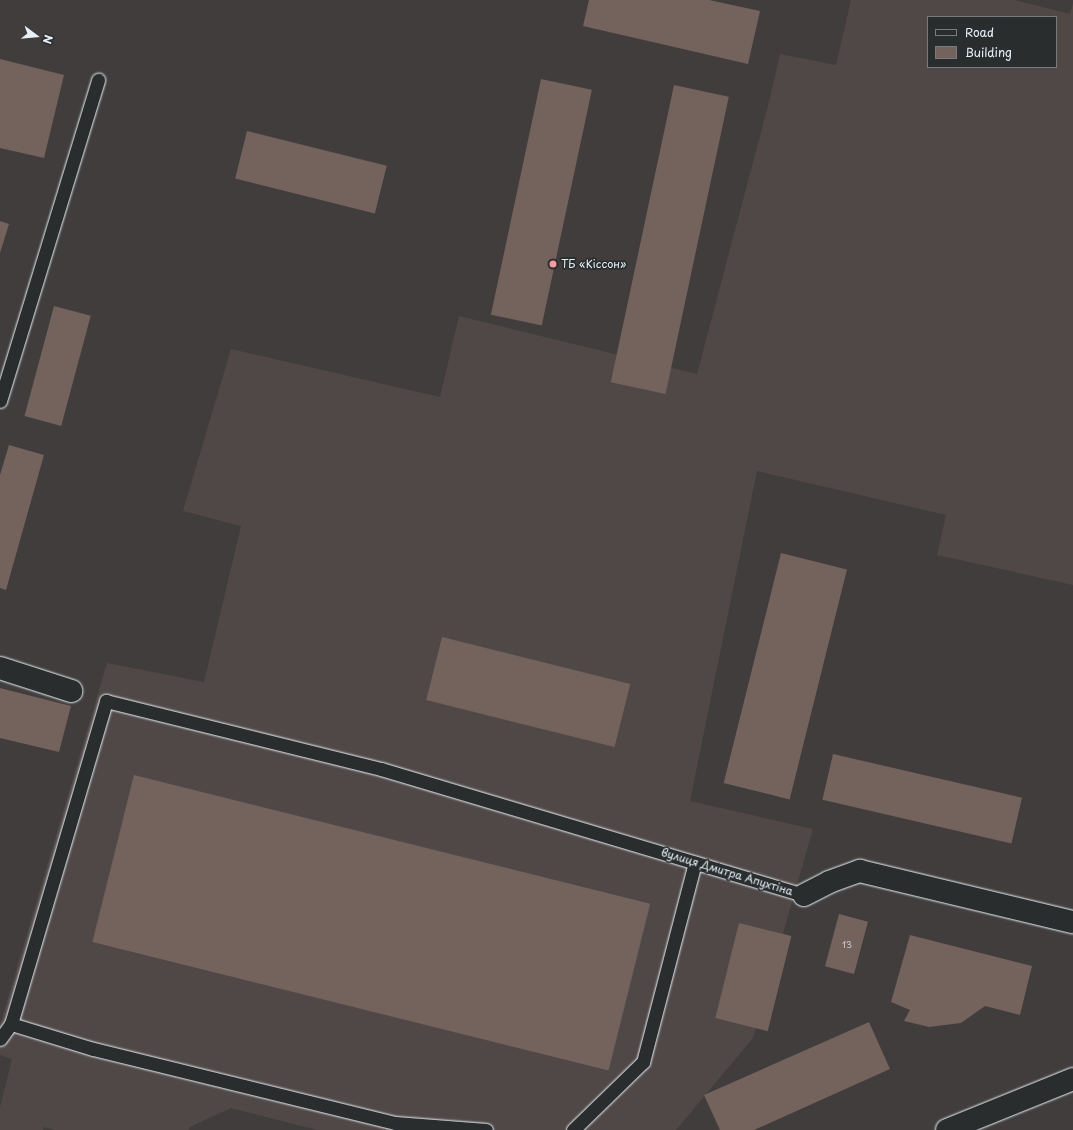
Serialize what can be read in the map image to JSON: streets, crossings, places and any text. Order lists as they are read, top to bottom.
{
  "streets": {
    "street": ["вулиця Дмитра Апухтіна"]
  },
  "places": ["ТБ «Кіссон»"],
  "house_numbers": ["13"],
  "legend": ["Road", "Building"],
  "north": "right"
}
